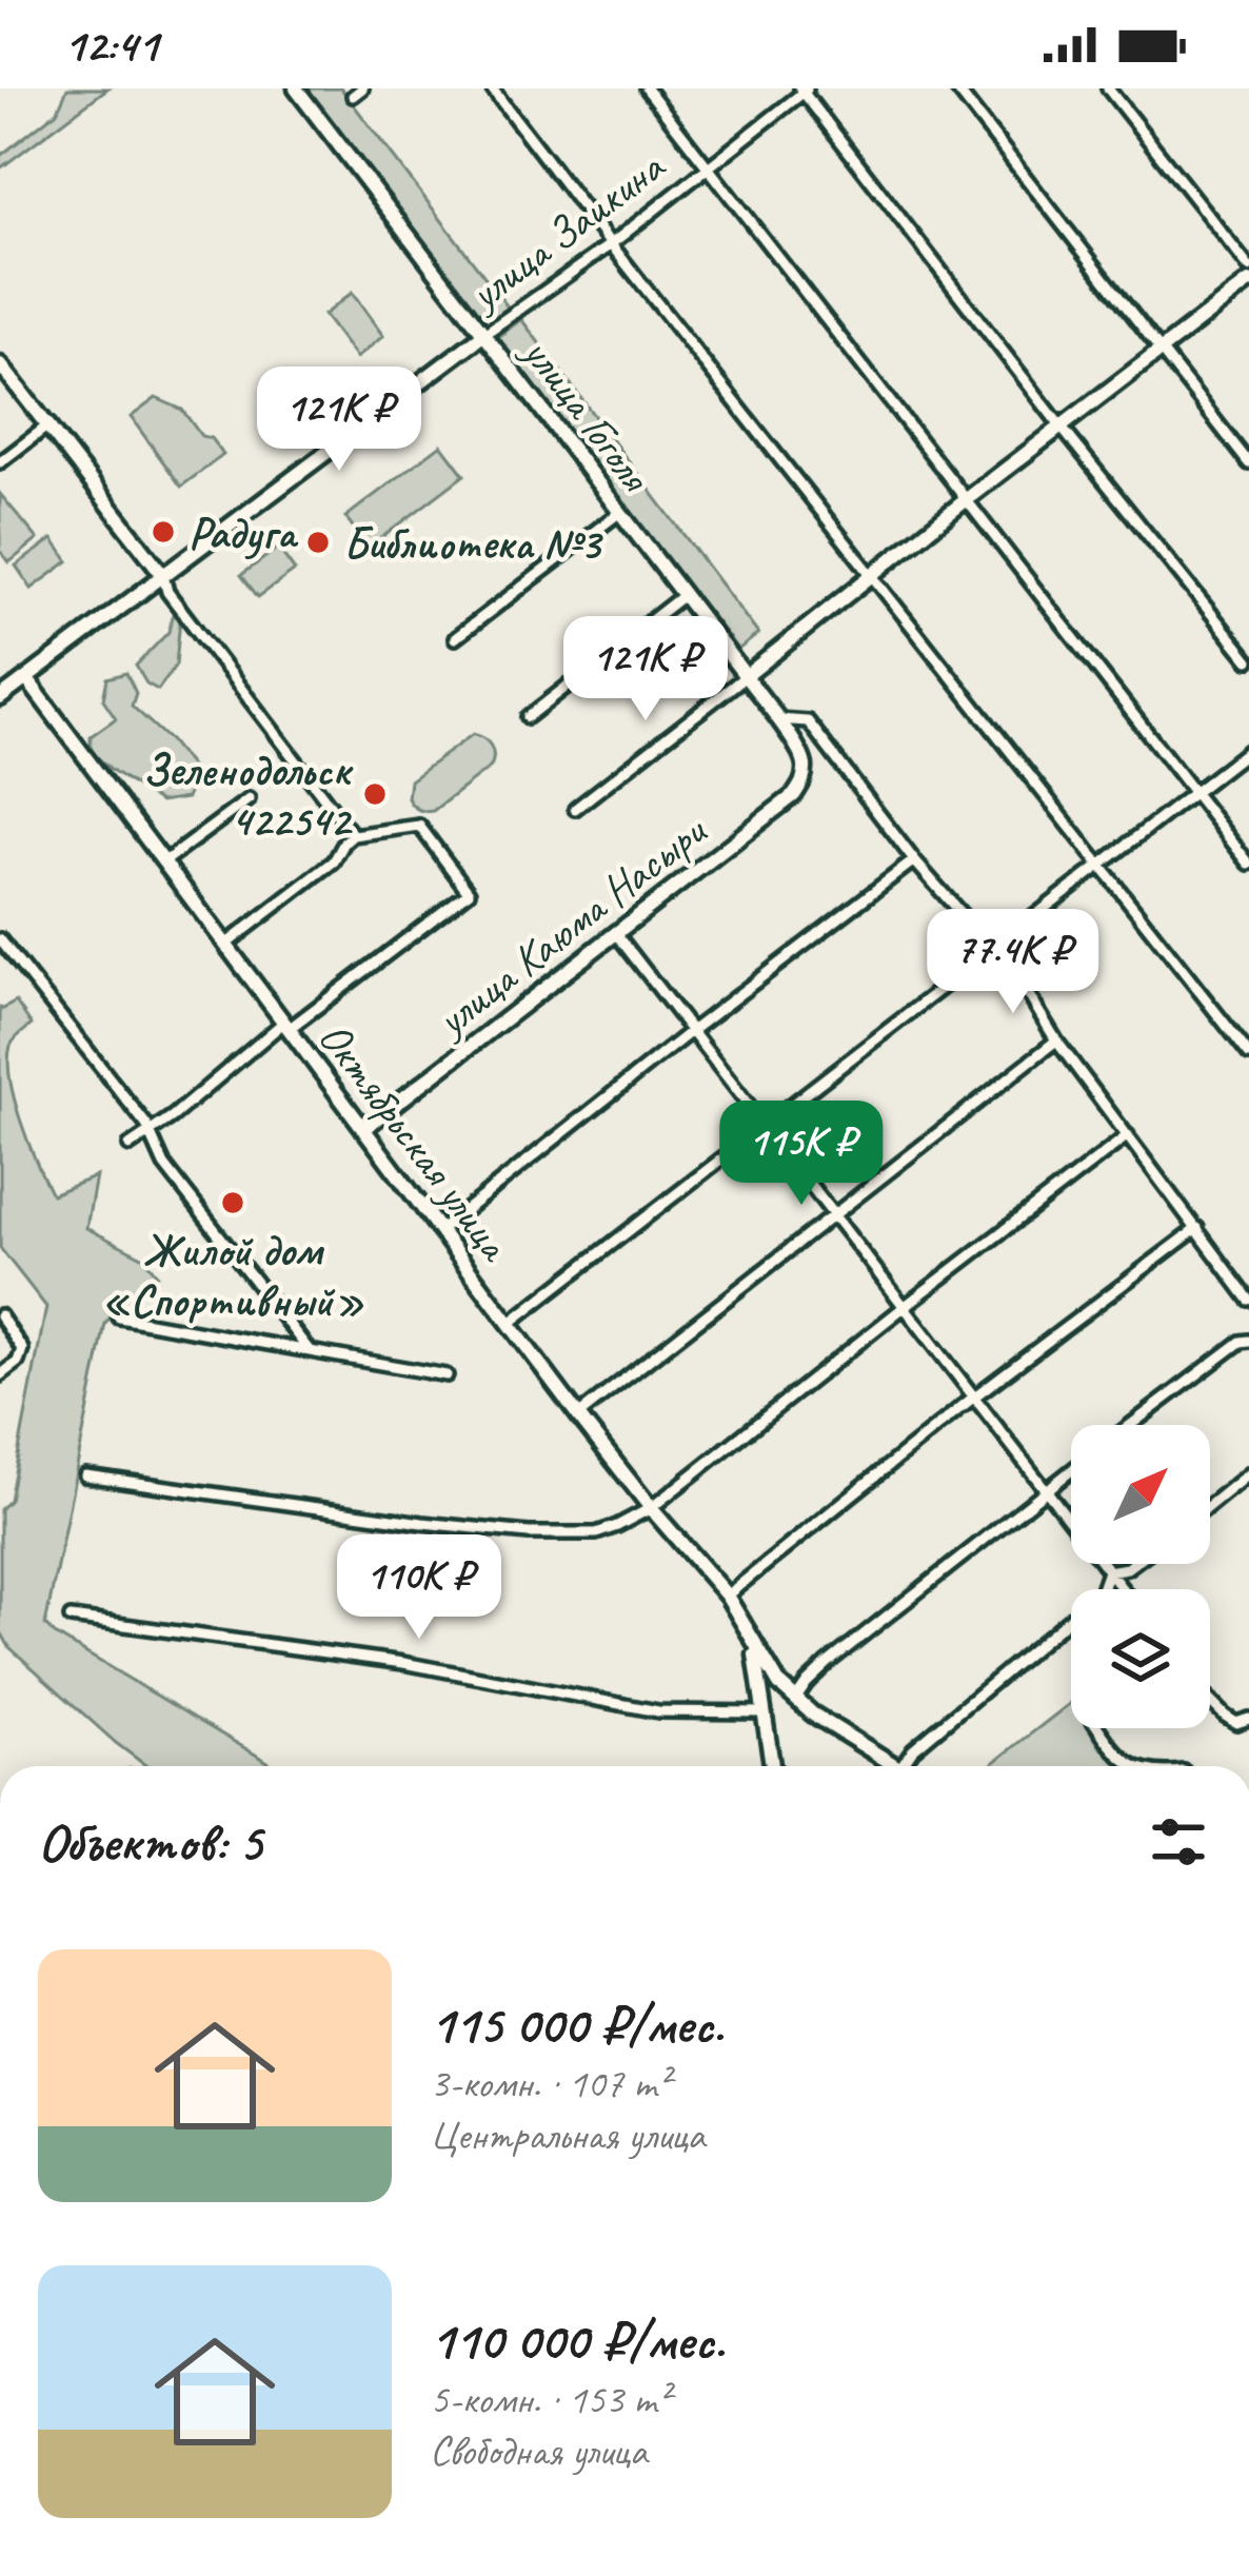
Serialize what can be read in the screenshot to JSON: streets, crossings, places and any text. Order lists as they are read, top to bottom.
{
  "streets": {
    "main road": [
      "улица Заикина",
      "улица Гоголя",
      "улица Каюма Насыри",
      "Октябрьская улица"
    ]
  },
  "crossings": [
    ["улица Заикина", "улица Гоголя"],
    ["улица Заикина", "Октябрьская улица"],
    ["улица Гоголя", "улица Каюма Насыри"],
    ["улица Каюма Насыри", "Октябрьская улица"]
  ],
  "places": [
    "Радуга",
    "Библиотека №3",
    "Зеленодольск 422542",
    "Жилой дом «Спортивный»"
  ],
  "north": "top right",
  "page": {
    "status": "12:41",
    "price": [
      "121K ₽",
      "121K ₽",
      "77.4K ₽",
      "115K ₽",
      "110K ₽"
    ],
    "heading": "Объектов: 5",
    "list": [
      {
        "name": "115 000 ₽/мес.",
        "note": "3-комн. · 107 m² · Центральная улица"
      },
      {
        "name": "110 000 ₽/мес.",
        "note": "5-комн. · 153 m² · Свободная улица"
      }
    ]
  }
}
